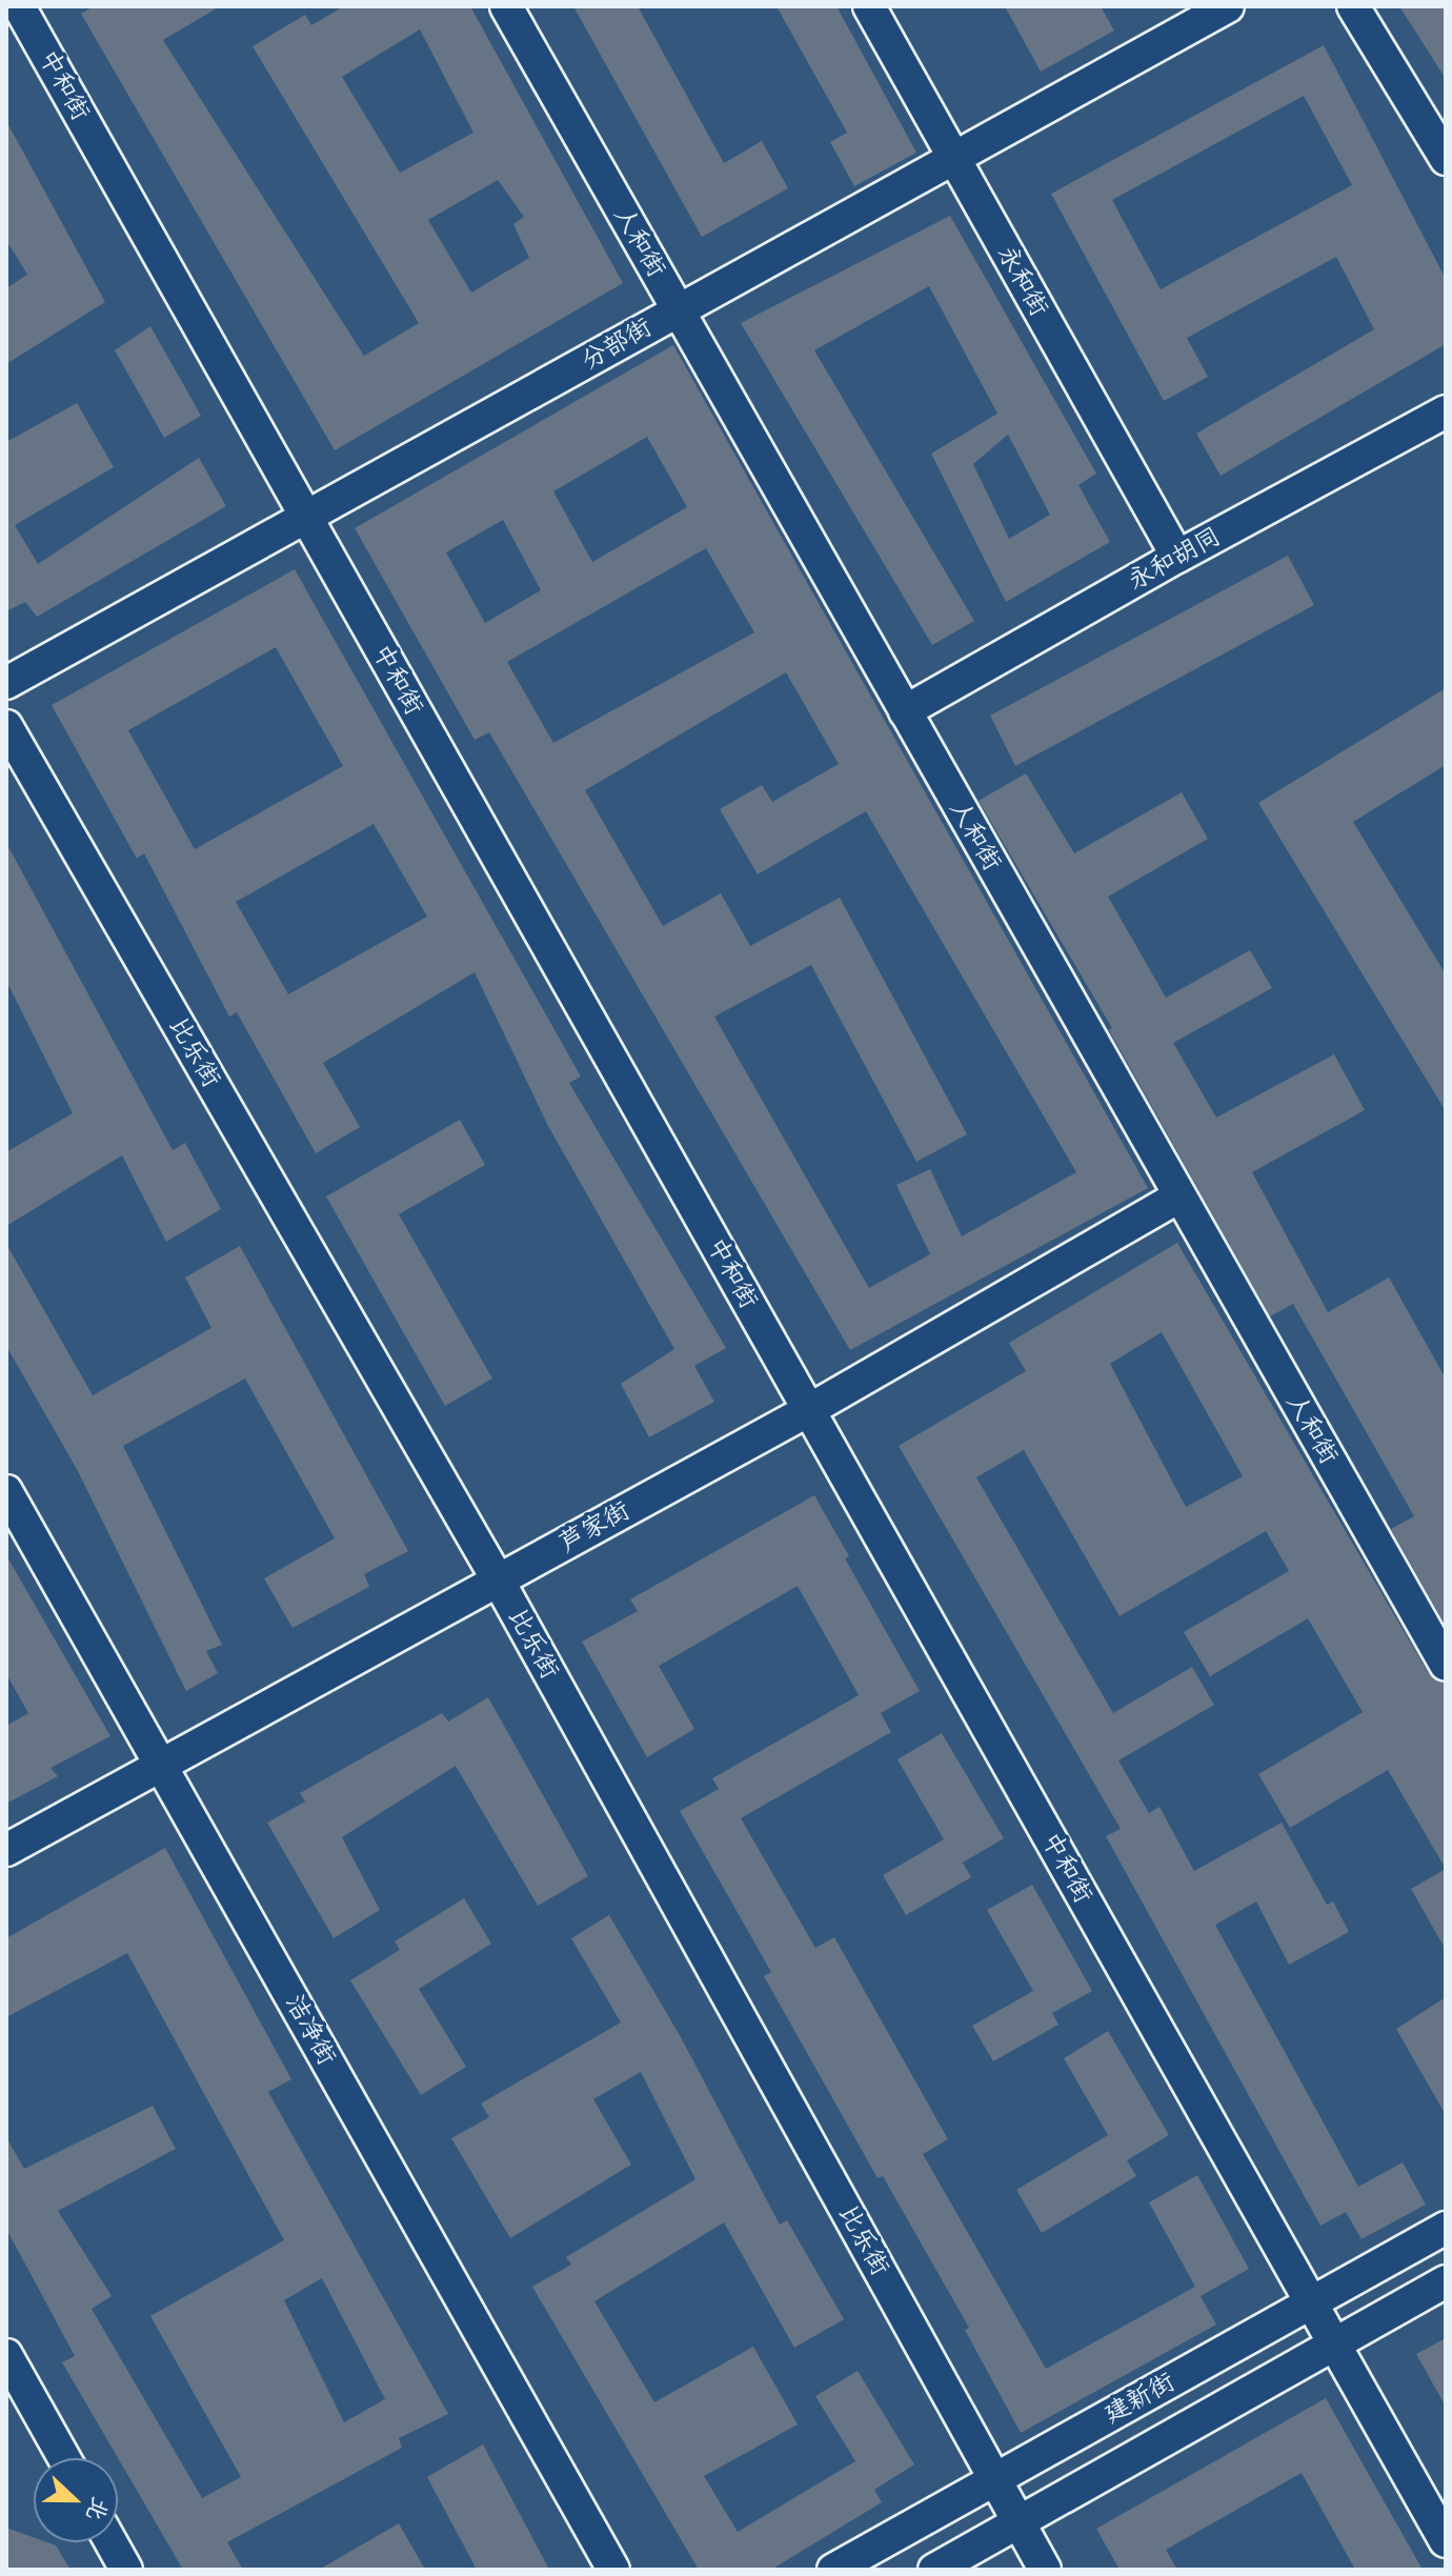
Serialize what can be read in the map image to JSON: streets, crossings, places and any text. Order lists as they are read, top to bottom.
{
  "streets": {
    "street": [
      "中和街",
      "人和街",
      "永和街",
      "分部街",
      "永和胡同",
      "比乐街",
      "芦家街",
      "洁净街",
      "建新街"
    ]
  },
  "crossings": [
    ["中和街", "分部街"],
    ["中和街", "芦家街"],
    ["中和街", "建新街"],
    ["人和街", "分部街"],
    ["人和街", "永和胡同"],
    ["人和街", "芦家街"],
    ["永和街", "分部街"],
    ["永和街", "永和胡同"],
    ["比乐街", "芦家街"],
    ["比乐街", "建新街"],
    ["芦家街", "洁净街"]
  ],
  "north": "right"
}
